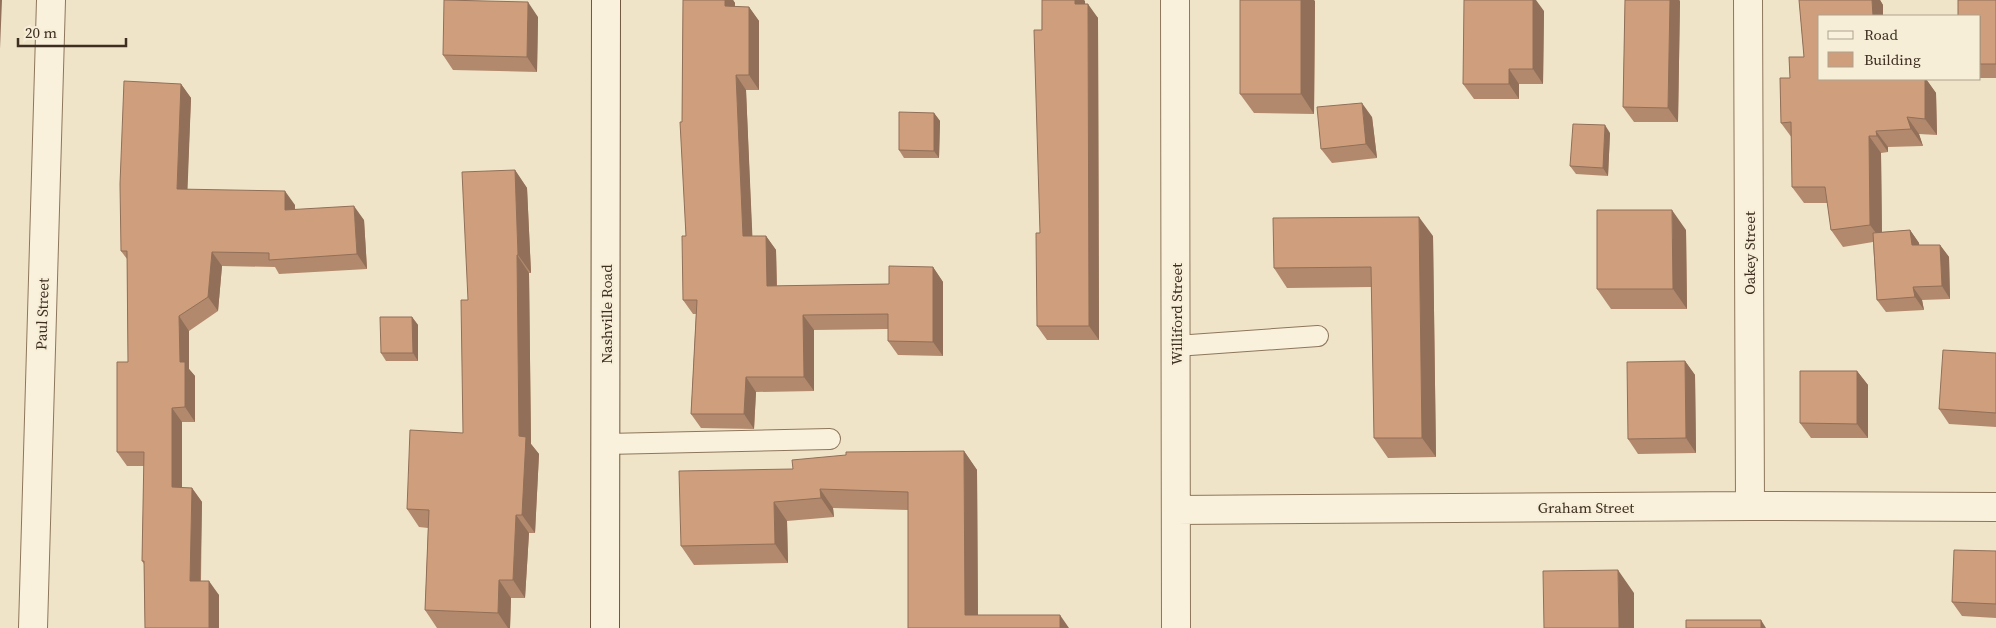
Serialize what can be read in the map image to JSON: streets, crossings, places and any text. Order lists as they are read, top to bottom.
{
  "streets": {
    "street": [
      "Oakey Street",
      "Paul Street",
      "Nashville Road",
      "Williford Street",
      "Graham Street"
    ]
  },
  "crossings": [
    ["Oakey Street", "Graham Street"],
    ["Williford Street", "Graham Street"]
  ],
  "legend": ["Road", "Building"],
  "scale_bar": "20 m"
}
